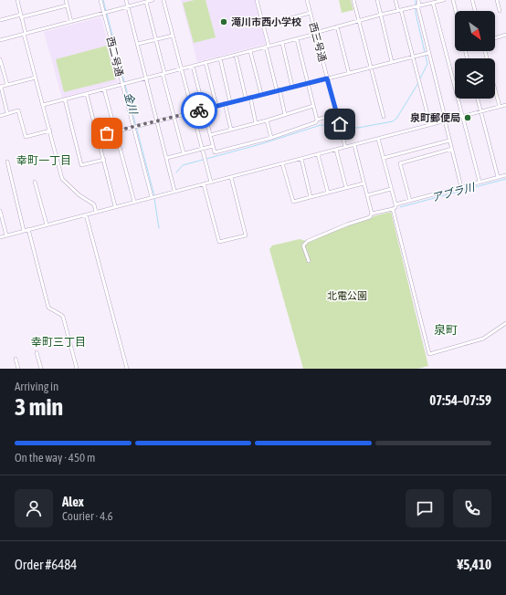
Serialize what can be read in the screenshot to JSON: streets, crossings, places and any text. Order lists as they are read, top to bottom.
{
  "streets": {
    "street": ["西三号通", "西二号通"]
  },
  "districts": ["幸町一丁目", "泉町", "幸町三丁目"],
  "water": ["金川", "アブラ川"],
  "parks": ["北電公園"],
  "places": ["滝川市西小学校", "泉町郵便局"],
  "north": "bottom right",
  "page": {
    "heading": ["3 min", "Arriving in", "07:54–07:59"],
    "panel": [
      "Alex",
      "Courier · 4.6",
      "Order #6484",
      "¥5,410"
    ],
    "bar": "On the way · 450 m"
  }
}
